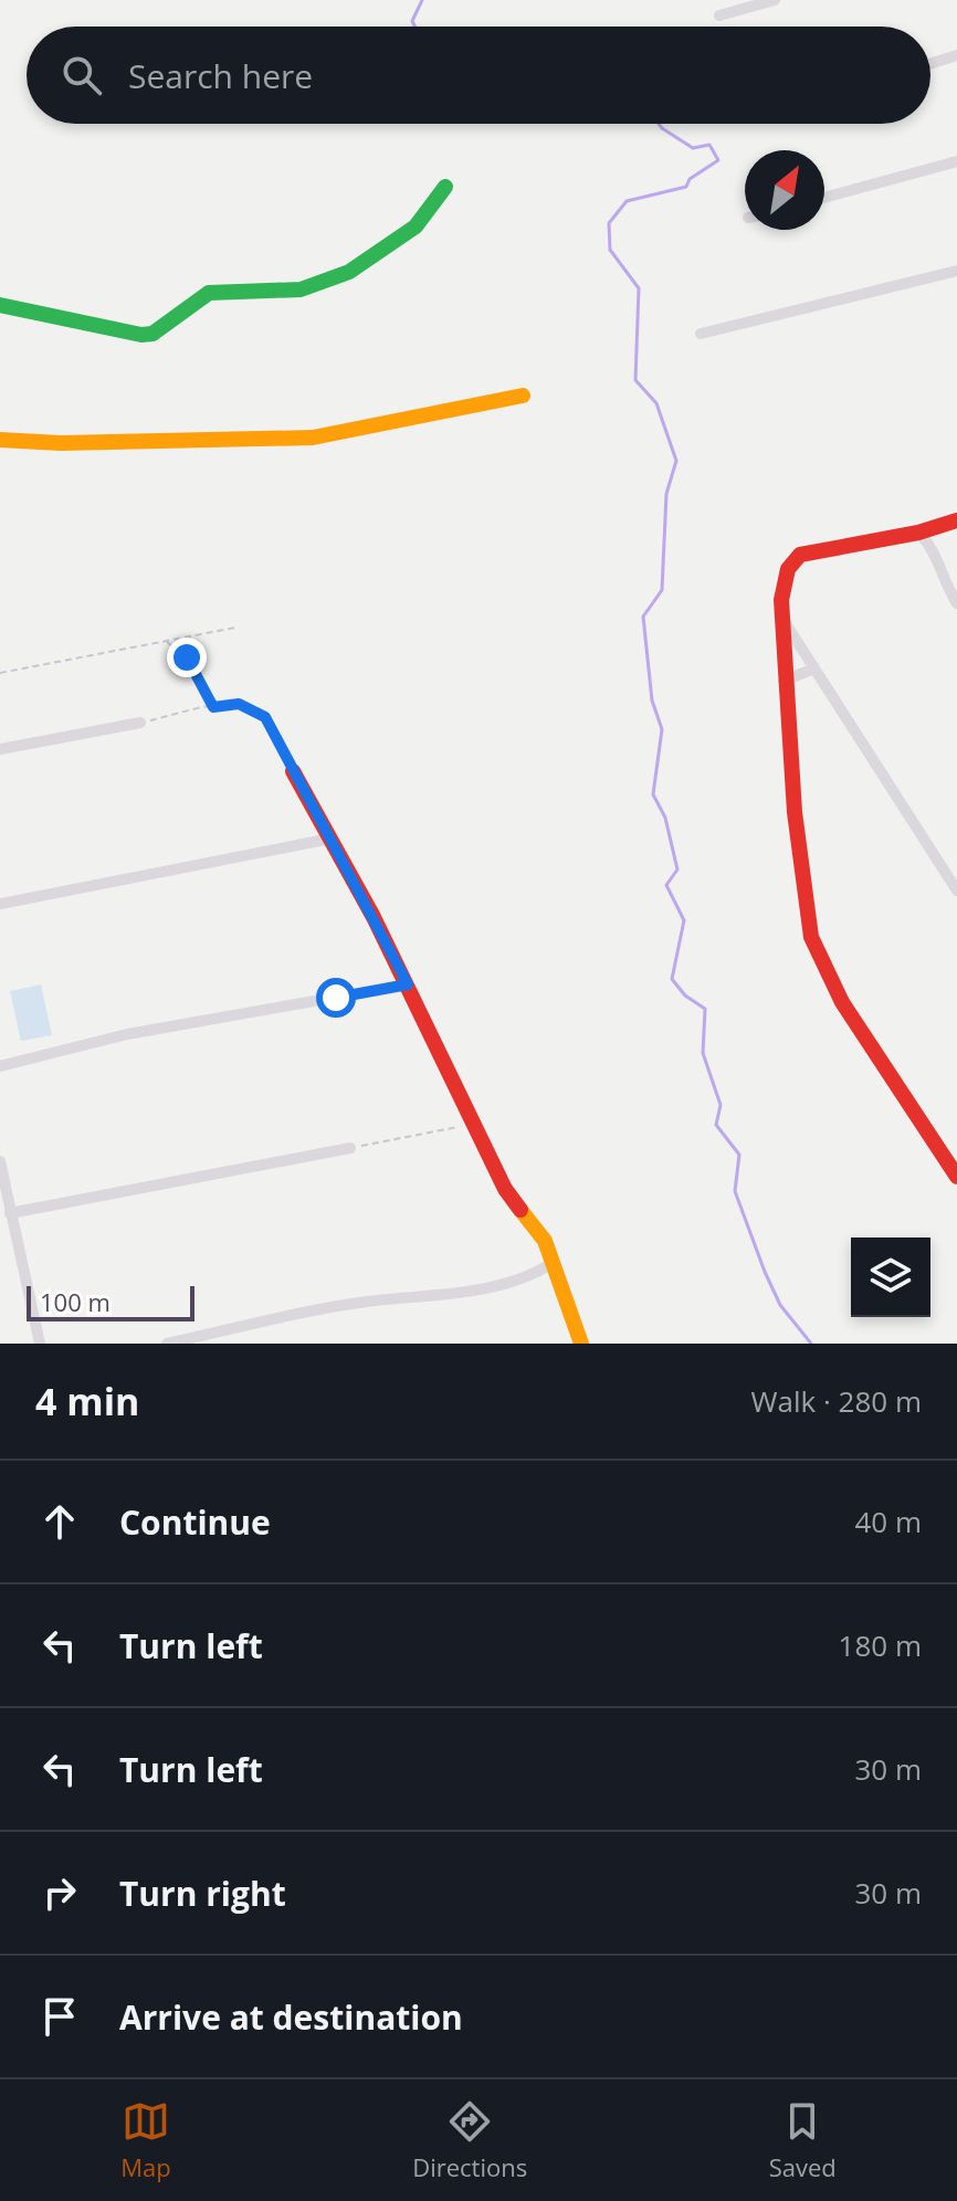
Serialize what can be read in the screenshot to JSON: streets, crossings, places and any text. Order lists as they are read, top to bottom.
{
  "scale_bar": "100 m",
  "north": "top right",
  "page": {
    "search": "Search here",
    "scale": "100 m",
    "heading": ["4 min", "Walk · 280 m"],
    "list": [
      ["Continue", "40 m"],
      ["Turn left", "180 m"],
      ["Turn left", "30 m"],
      ["Turn right", "30 m"],
      "Arrive at destination"
    ],
    "nav": ["Map", "Directions", "Saved"]
  }
}
